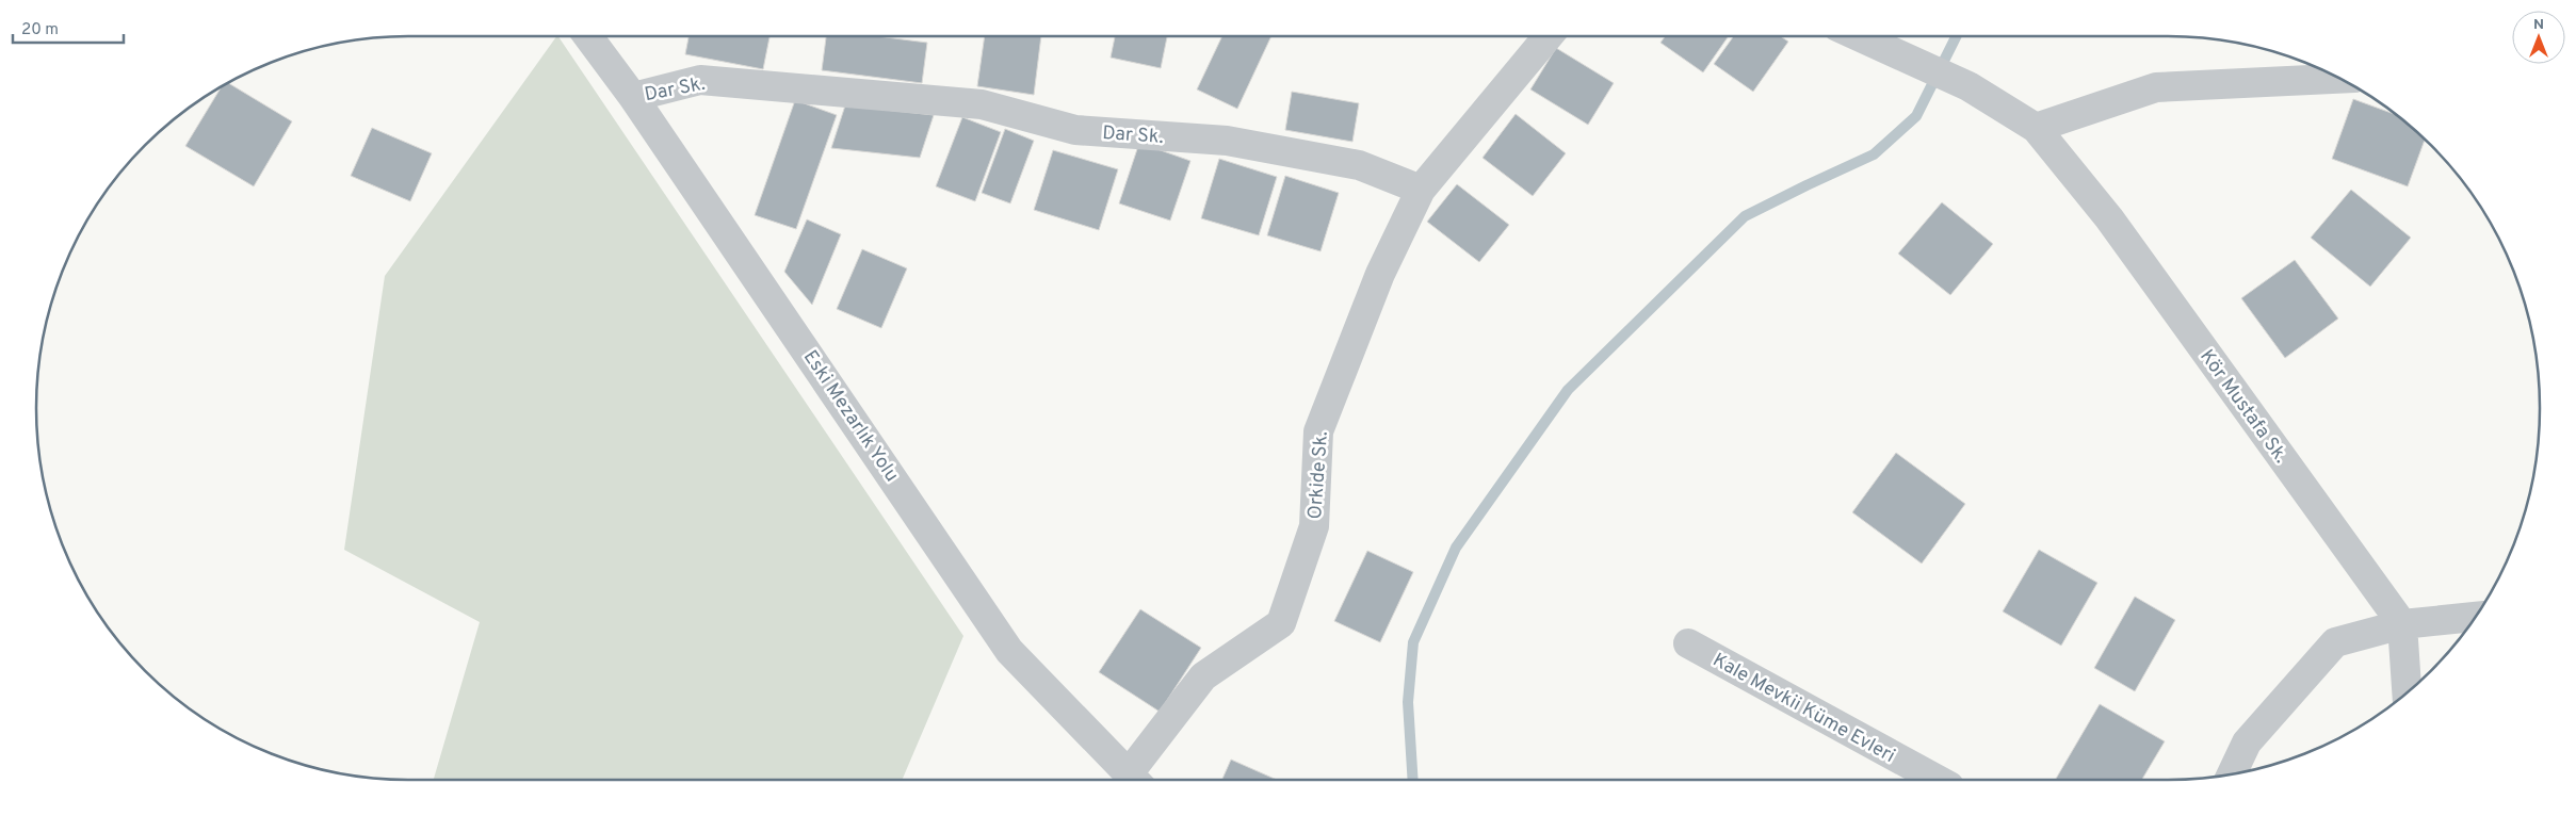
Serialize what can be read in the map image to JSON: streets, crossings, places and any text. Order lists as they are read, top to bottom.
{
  "streets": {
    "street": [
      "Dar Sk.",
      "Kör Mustafa Sk.",
      "Eski Mezarlık Yolu",
      "Orkide Sk.",
      "Kale Mevkii Küme Evleri"
    ]
  },
  "crossings": [
    ["Dar Sk.", "Eski Mezarlık Yolu"],
    ["Dar Sk.", "Orkide Sk."]
  ],
  "scale_bar": "20 m",
  "north": "top"
}
